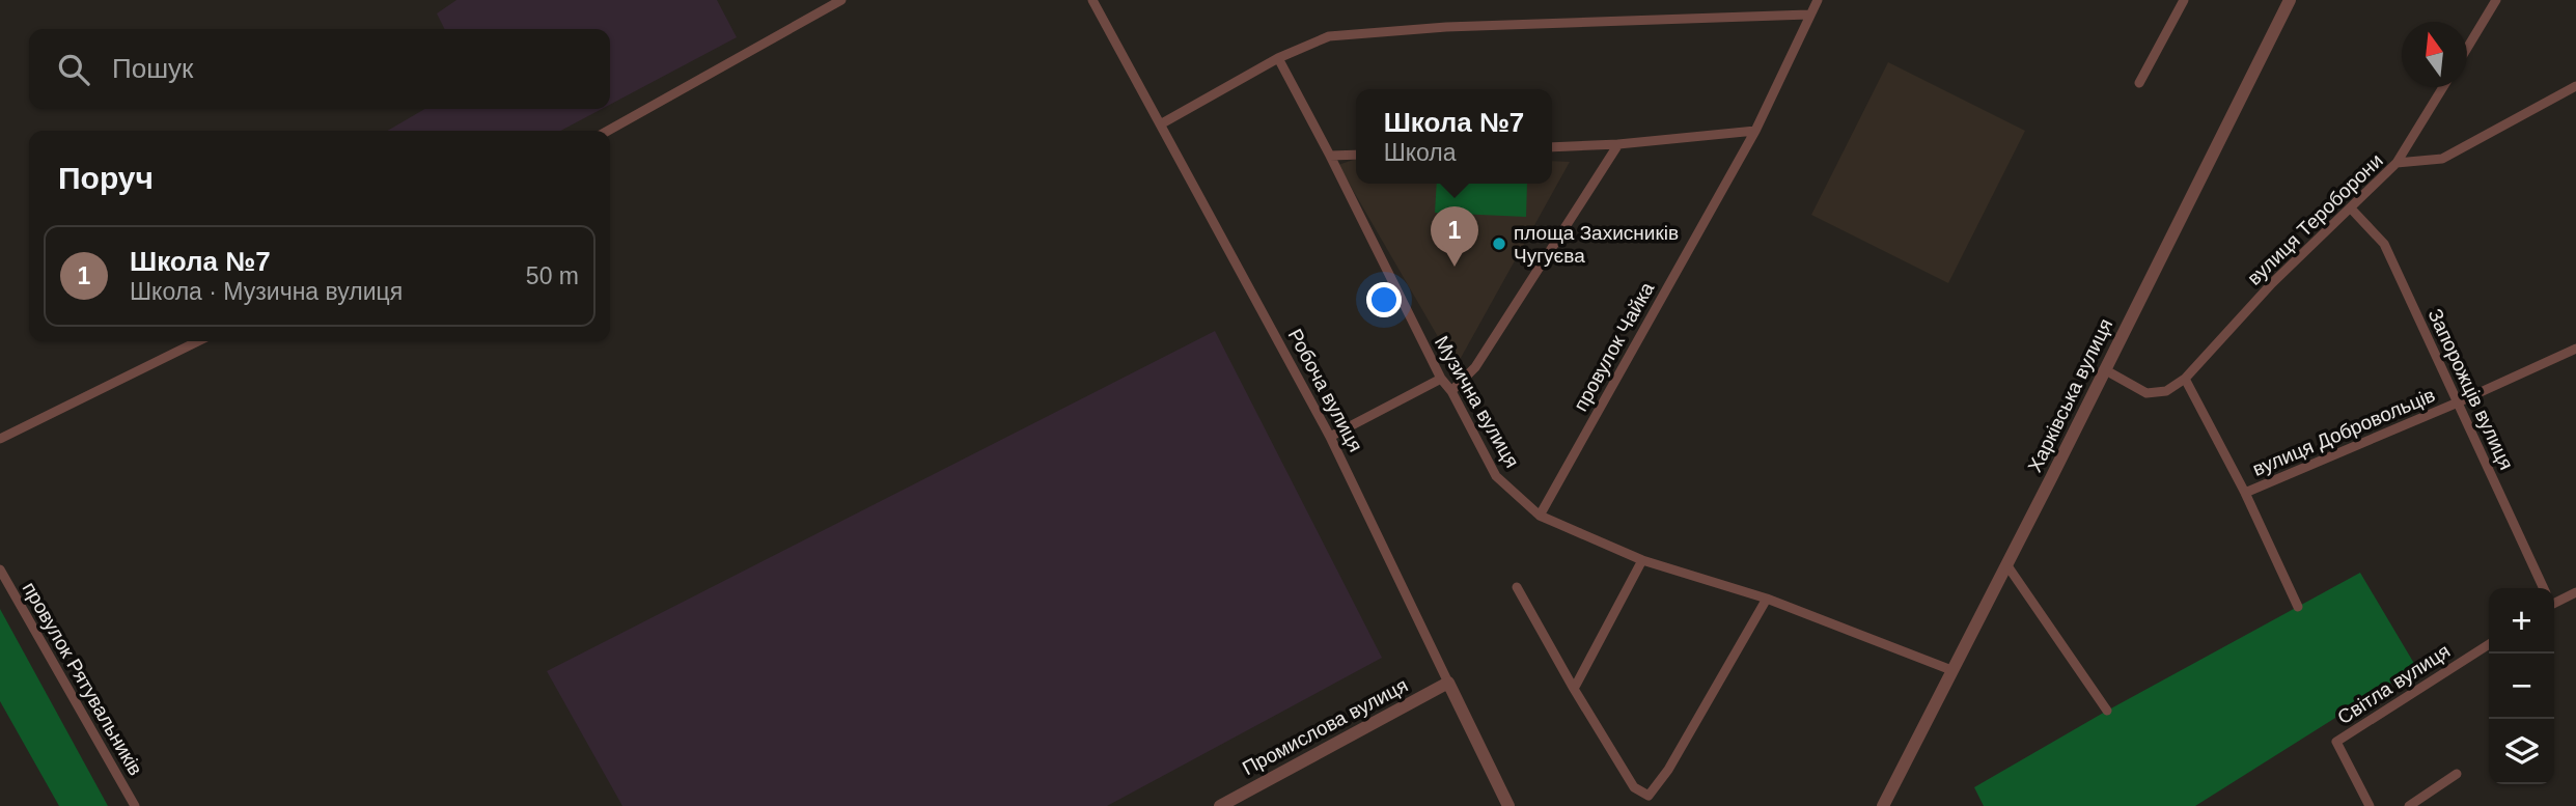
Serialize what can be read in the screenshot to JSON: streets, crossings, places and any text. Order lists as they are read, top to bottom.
{
  "streets": {
    "street": [
      "вулиця Тероборони",
      "провулок Чайка",
      "Запорожців вулиця",
      "Робоча вулиця",
      "Харківська вулиця",
      "Музична вулиця",
      "вулиця Добровольців",
      "провулок Рятувальників",
      "Світла вулиця",
      "Промислова вулиця"
    ]
  },
  "crossings": [
    ["вулиця Тероборони", "Запорожців вулиця"],
    ["вулиця Тероборони", "Харківська вулиця"],
    ["провулок Чайка", "Музична вулиця"],
    ["Запорожців вулиця", "вулиця Добровольців"],
    ["Робоча вулиця", "Промислова вулиця"],
    ["Харківська вулиця", "Музична вулиця"]
  ],
  "places": ["площа Захисників Чугуєва"],
  "north": "top",
  "page": {
    "search": "Пошук",
    "popup": ["Школа №7", "Школа"],
    "heading": "Поруч",
    "pins": "1",
    "list": [
      {
        "mark": "1",
        "name": "Школа №7",
        "note": "Школа · Музична вулиця",
        "value": "50 m"
      }
    ],
    "map_buttons": ["+", "−"]
  }
}
